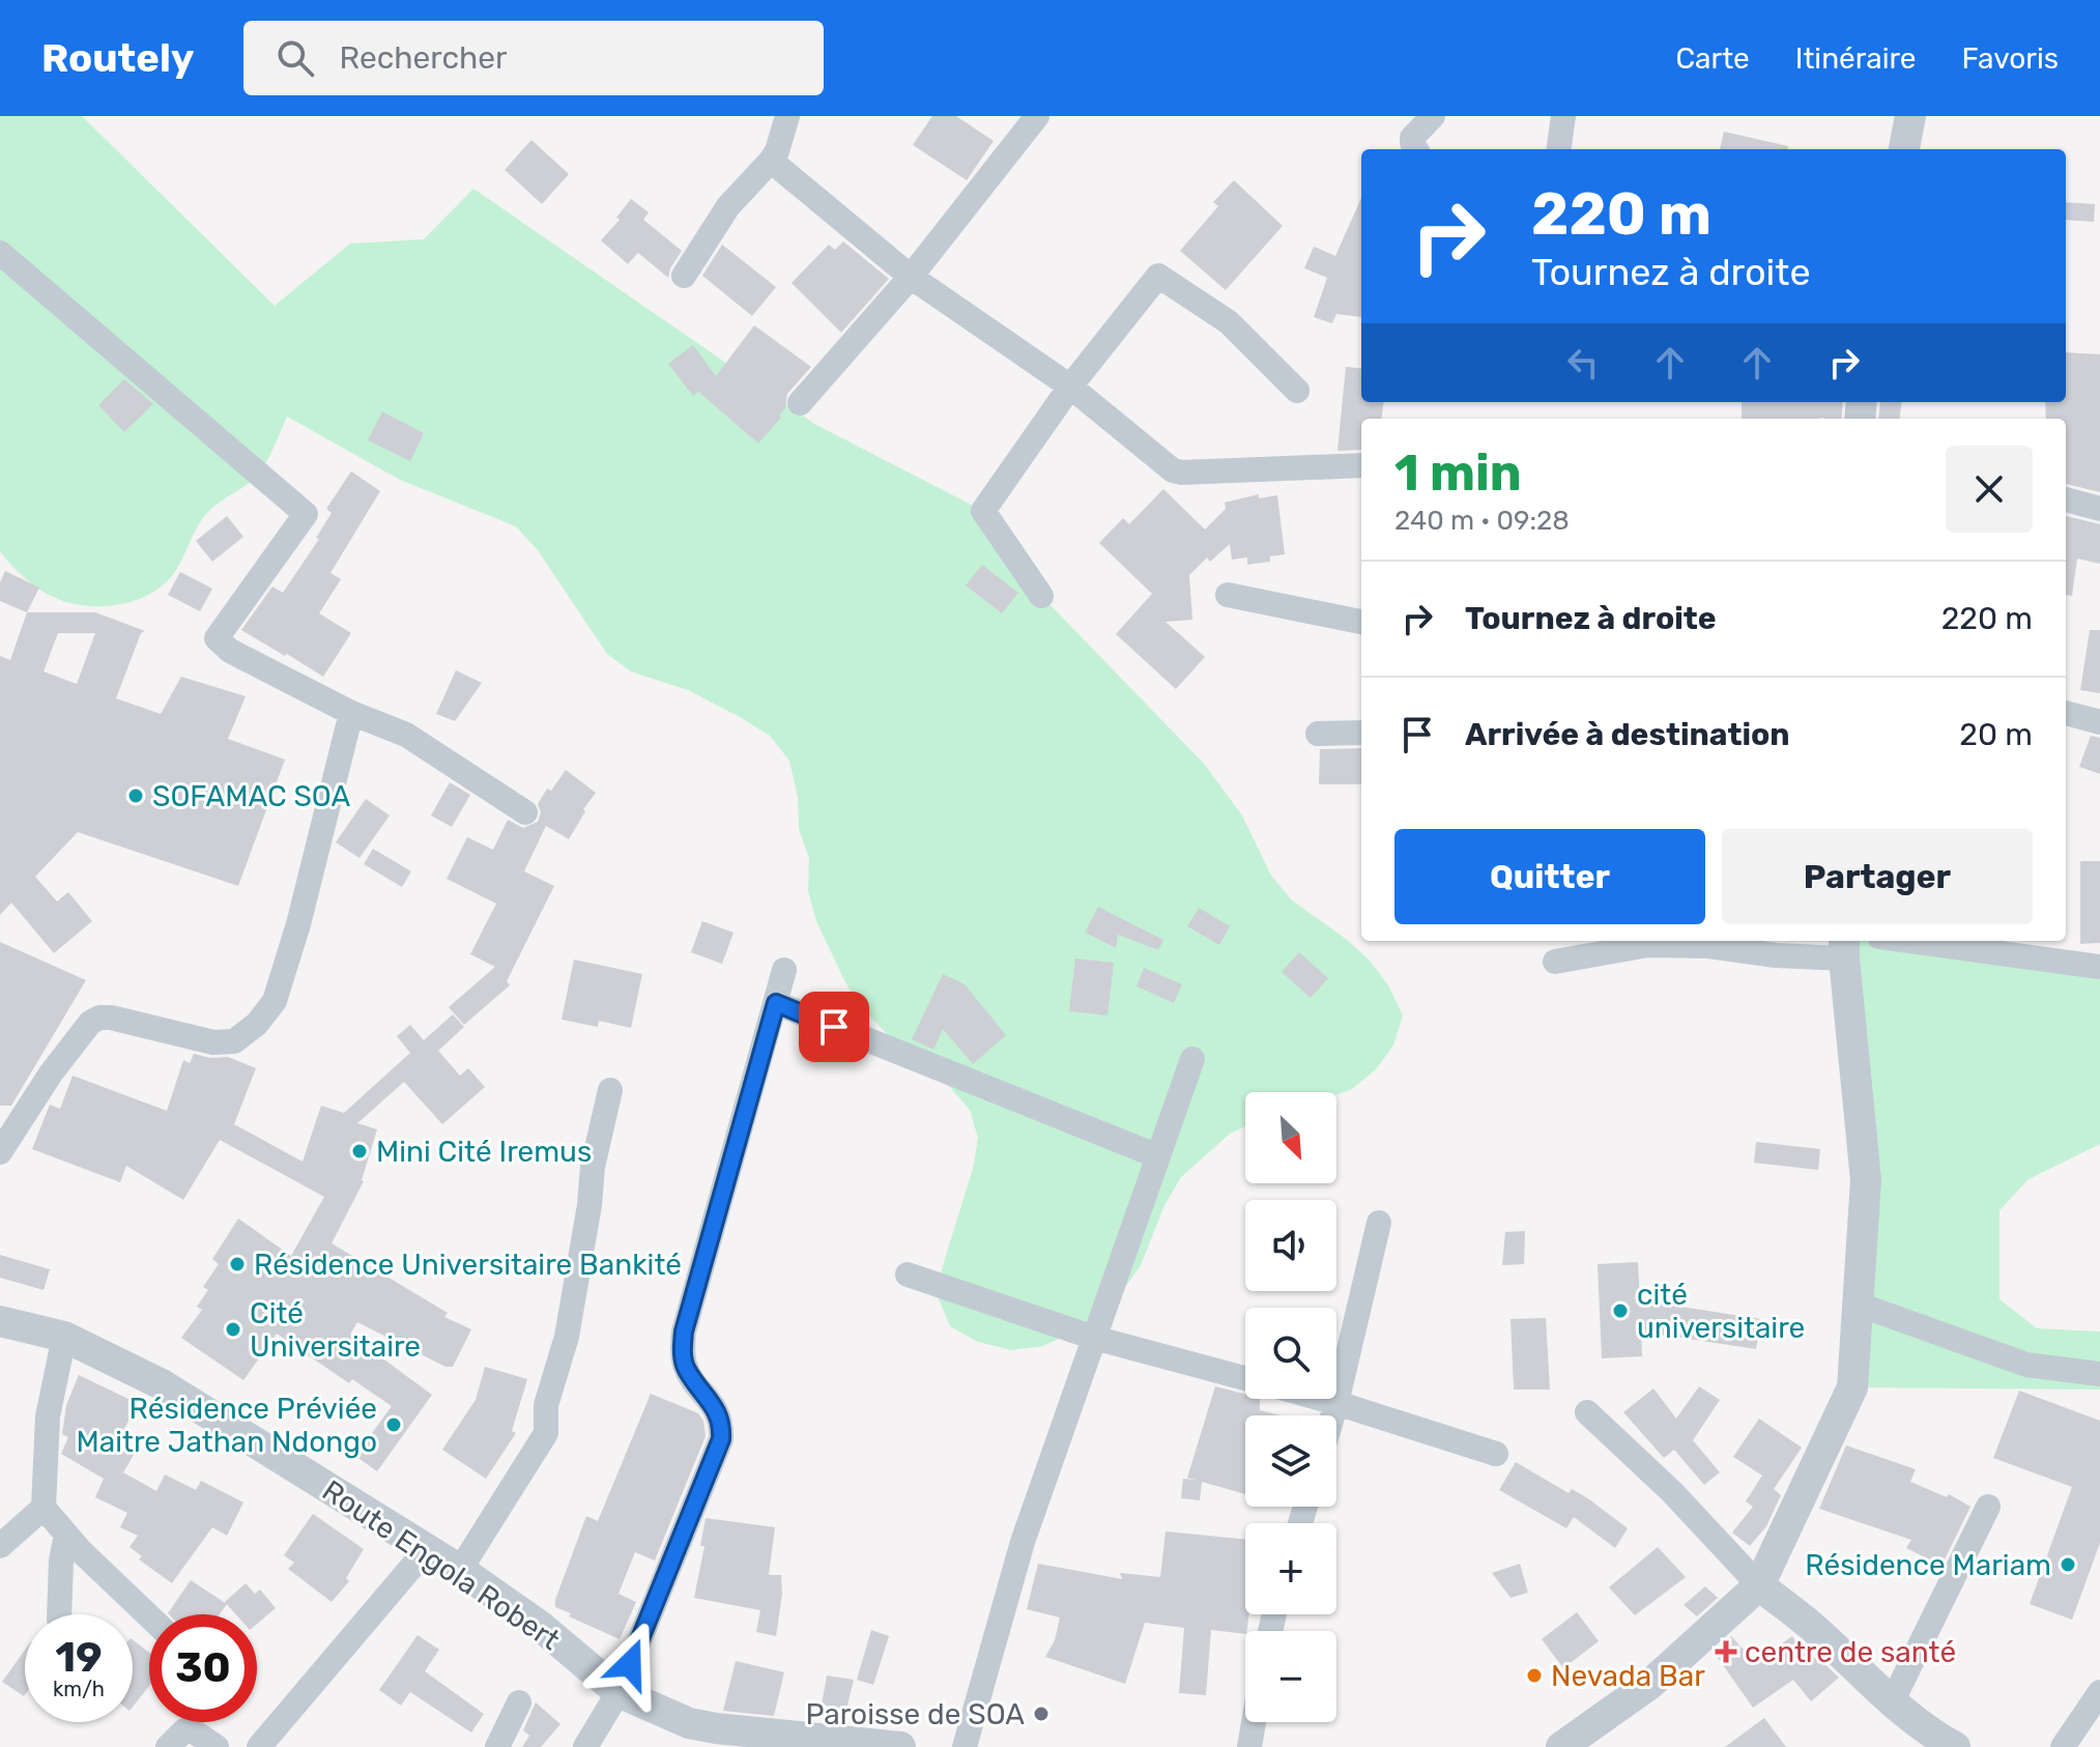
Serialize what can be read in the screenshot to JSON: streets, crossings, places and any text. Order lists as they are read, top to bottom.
{
  "streets": {
    "street": ["Route Engola Robert"]
  },
  "places": {
    "other": [
      "SOFAMAC SOA",
      "Mini Cité Iremus",
      "Résidence Universitaire Bankité",
      "cité universitaire",
      "Cité Universitaire",
      "Résidence Préviée Maitre Jathan Ndongo",
      "Résidence Mariam",
      "Nevada Bar",
      "Paroisse de SOA"
    ],
    "health": ["centre de santé"]
  },
  "north": "bottom right",
  "page": {
    "header": "Routely",
    "search": "Rechercher",
    "nav": ["Carte", "Itinéraire", "Favoris"],
    "turn": ["220 m", "Tournez à droite"],
    "heading": ["1 min", "240 m · 09:28"],
    "list": [
      {
        "name": "Tournez à droite",
        "value": "220 m"
      },
      {
        "name": "Arrivée à destination",
        "value": "20 m"
      }
    ],
    "buttons": ["Quitter", "Partager"],
    "map_buttons": ["+", "−"],
    "speed": "19 km/h",
    "limit": "30"
  }
}
